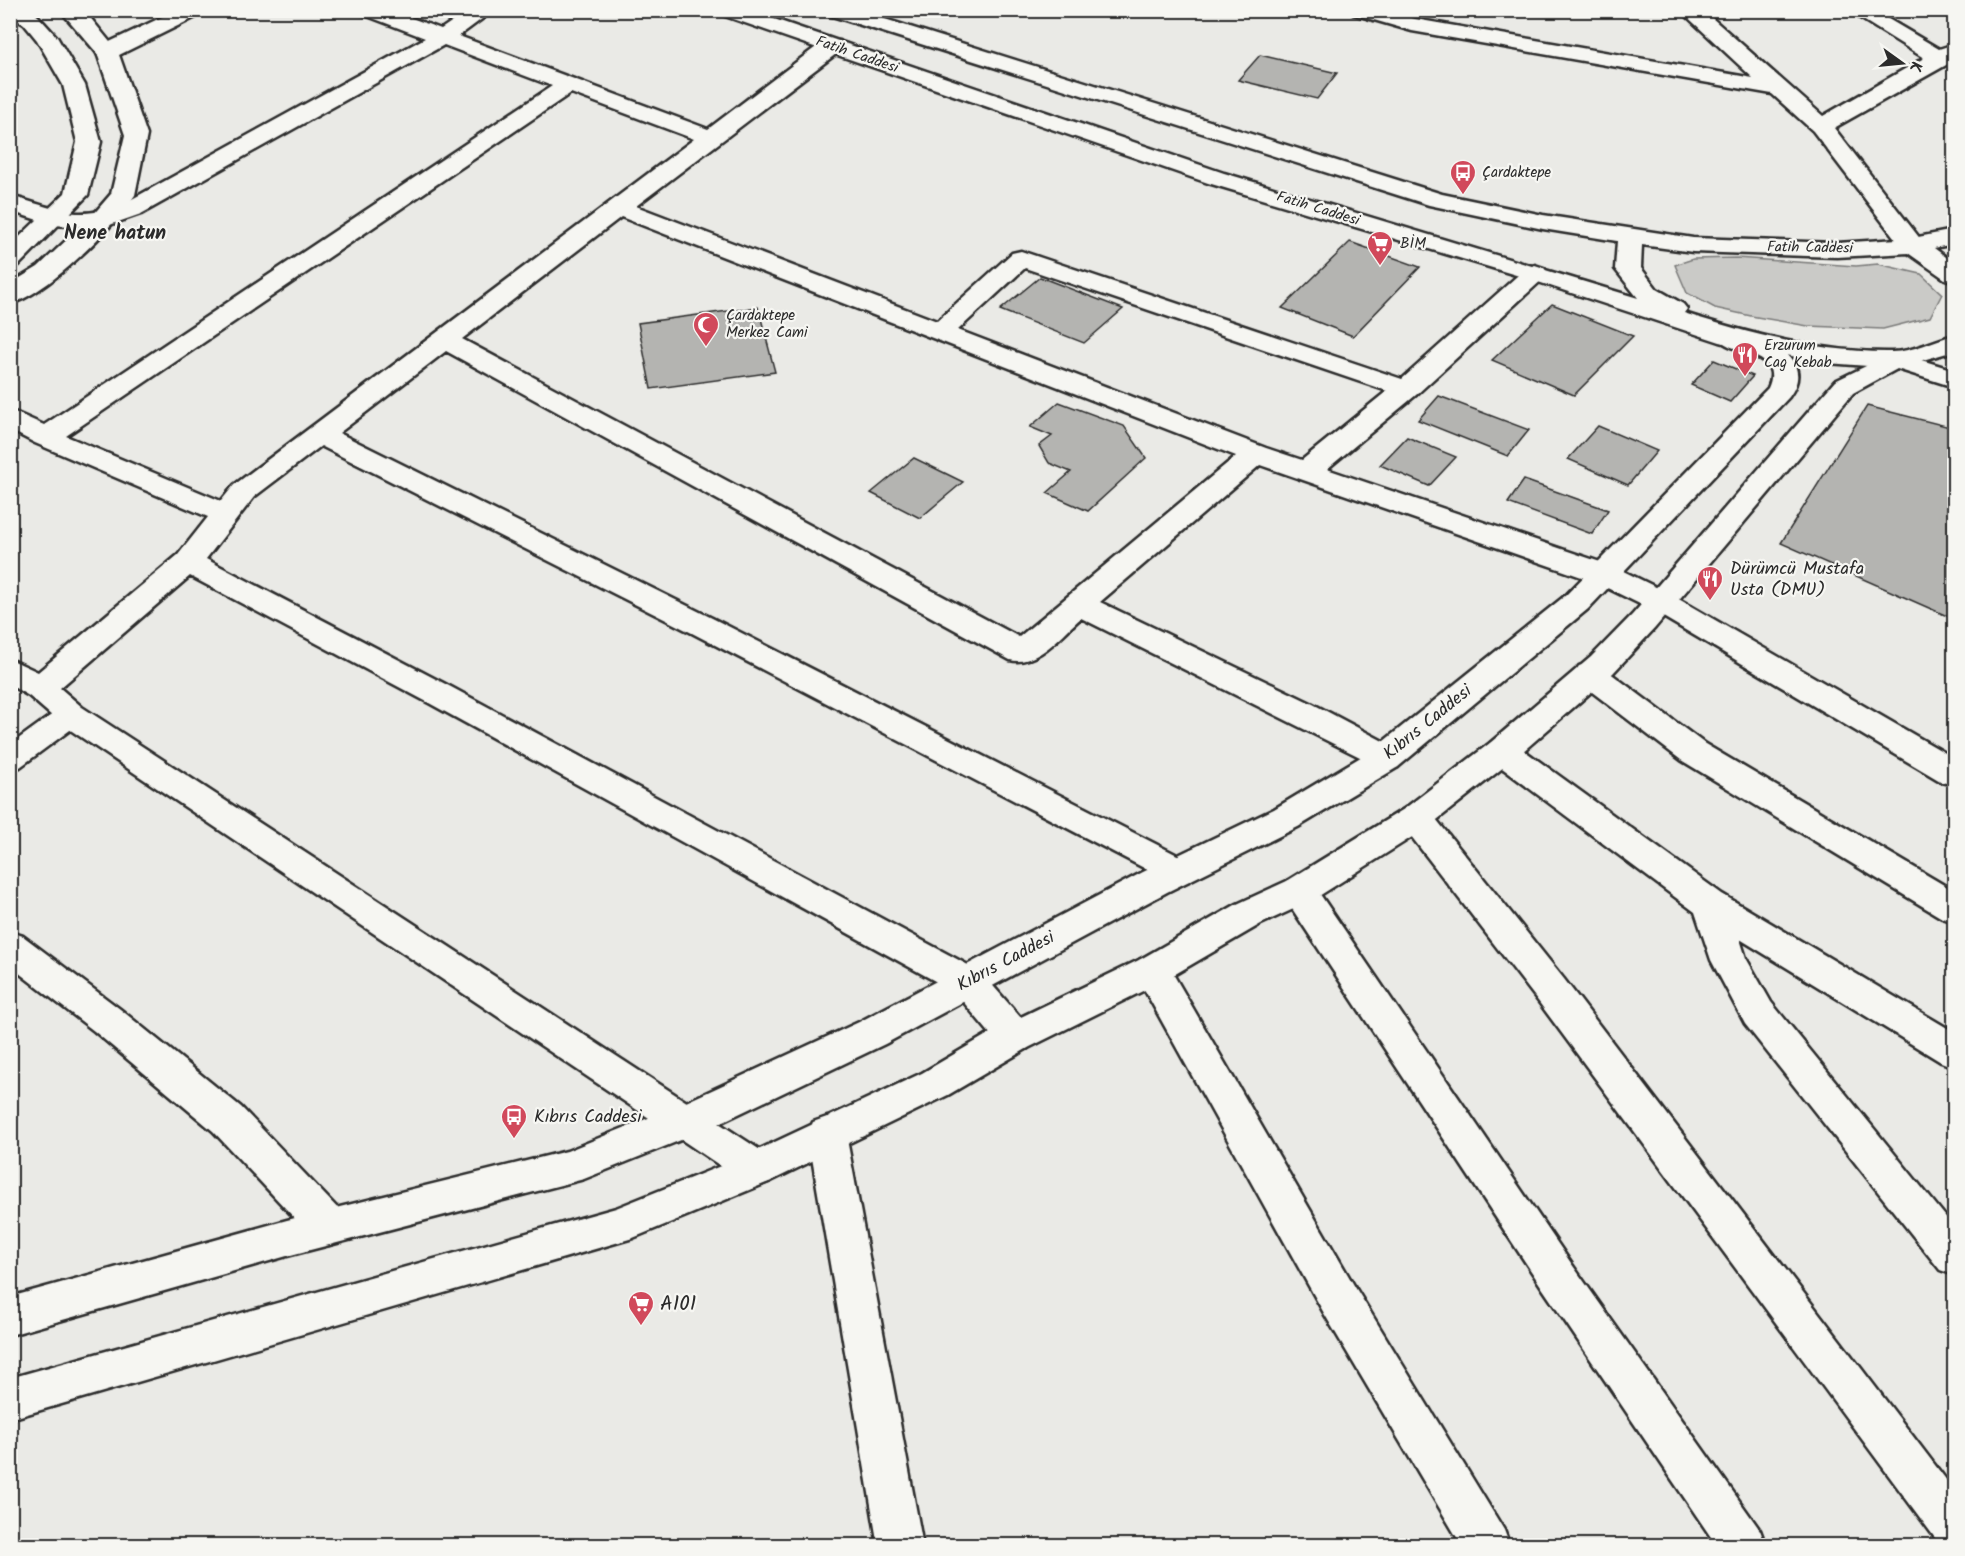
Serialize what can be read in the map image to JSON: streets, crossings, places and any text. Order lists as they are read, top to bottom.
{
  "streets": {
    "street": ["Fatih Caddesi", "Kıbrıs Caddesi"]
  },
  "crossings": [
    ["Fatih Caddesi", "Kıbrıs Caddesi"]
  ],
  "districts": ["Nene hatun"],
  "places": {
    "bus stop": ["Çardaktepe", "Kıbrıs Caddesi"],
    "supermarket": ["BİM", "A101"],
    "mosque": ["Çardaktepe Merkez Cami"],
    "restaurant": ["Erzurum Cag Kebab", "Dürümcü Mustafa Usta (DMU)"]
  },
  "north": "right"
}
